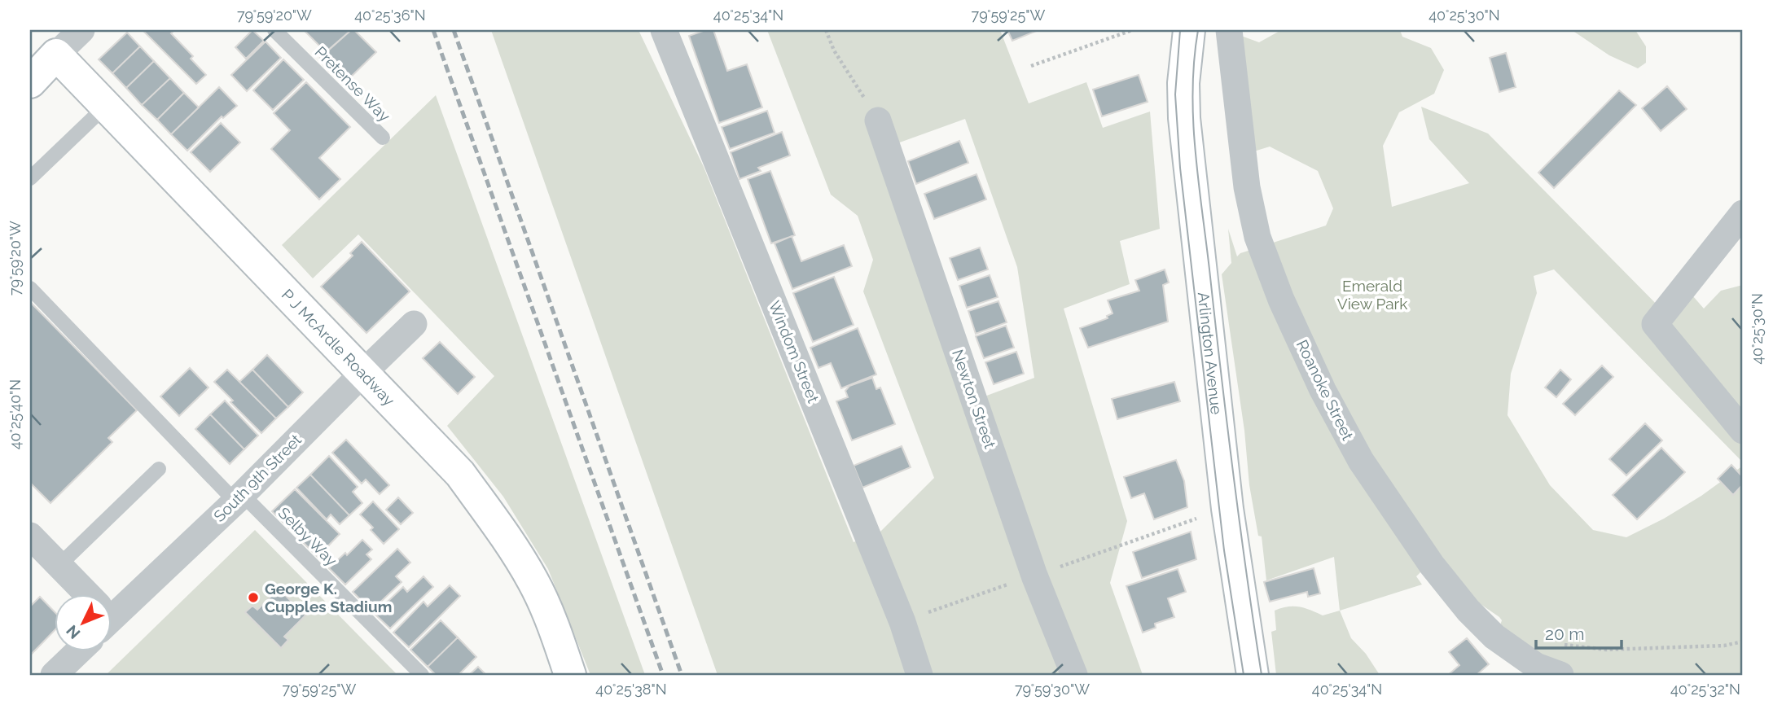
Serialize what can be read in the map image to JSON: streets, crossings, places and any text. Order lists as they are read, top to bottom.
{
  "streets": {
    "main road": ["P J McArdle Roadway", "Arlington Avenue"],
    "street": [
      "Windom Street",
      "Roanoke Street",
      "Newton Street",
      "South 9th Street"
    ],
    "lane": ["Pretense Way", "Selby Way"]
  },
  "crossings": [
    ["P J McArdle Roadway", "South 9th Street"],
    ["South 9th Street", "Selby Way"]
  ],
  "parks": ["Emerald View Park"],
  "places": ["George K. Cupples Stadium"],
  "scale_bar": "20 m",
  "north": "bottom left",
  "coordinates": [
    "79°59'20\"W",
    "40°25'36\"N",
    "40°25'34\"N",
    "79°59'25\"W",
    "40°25'30\"N",
    "40°25'40\"N",
    "40°25'38\"N",
    "79°59'30\"W",
    "40°25'32\"N"
  ]
}
